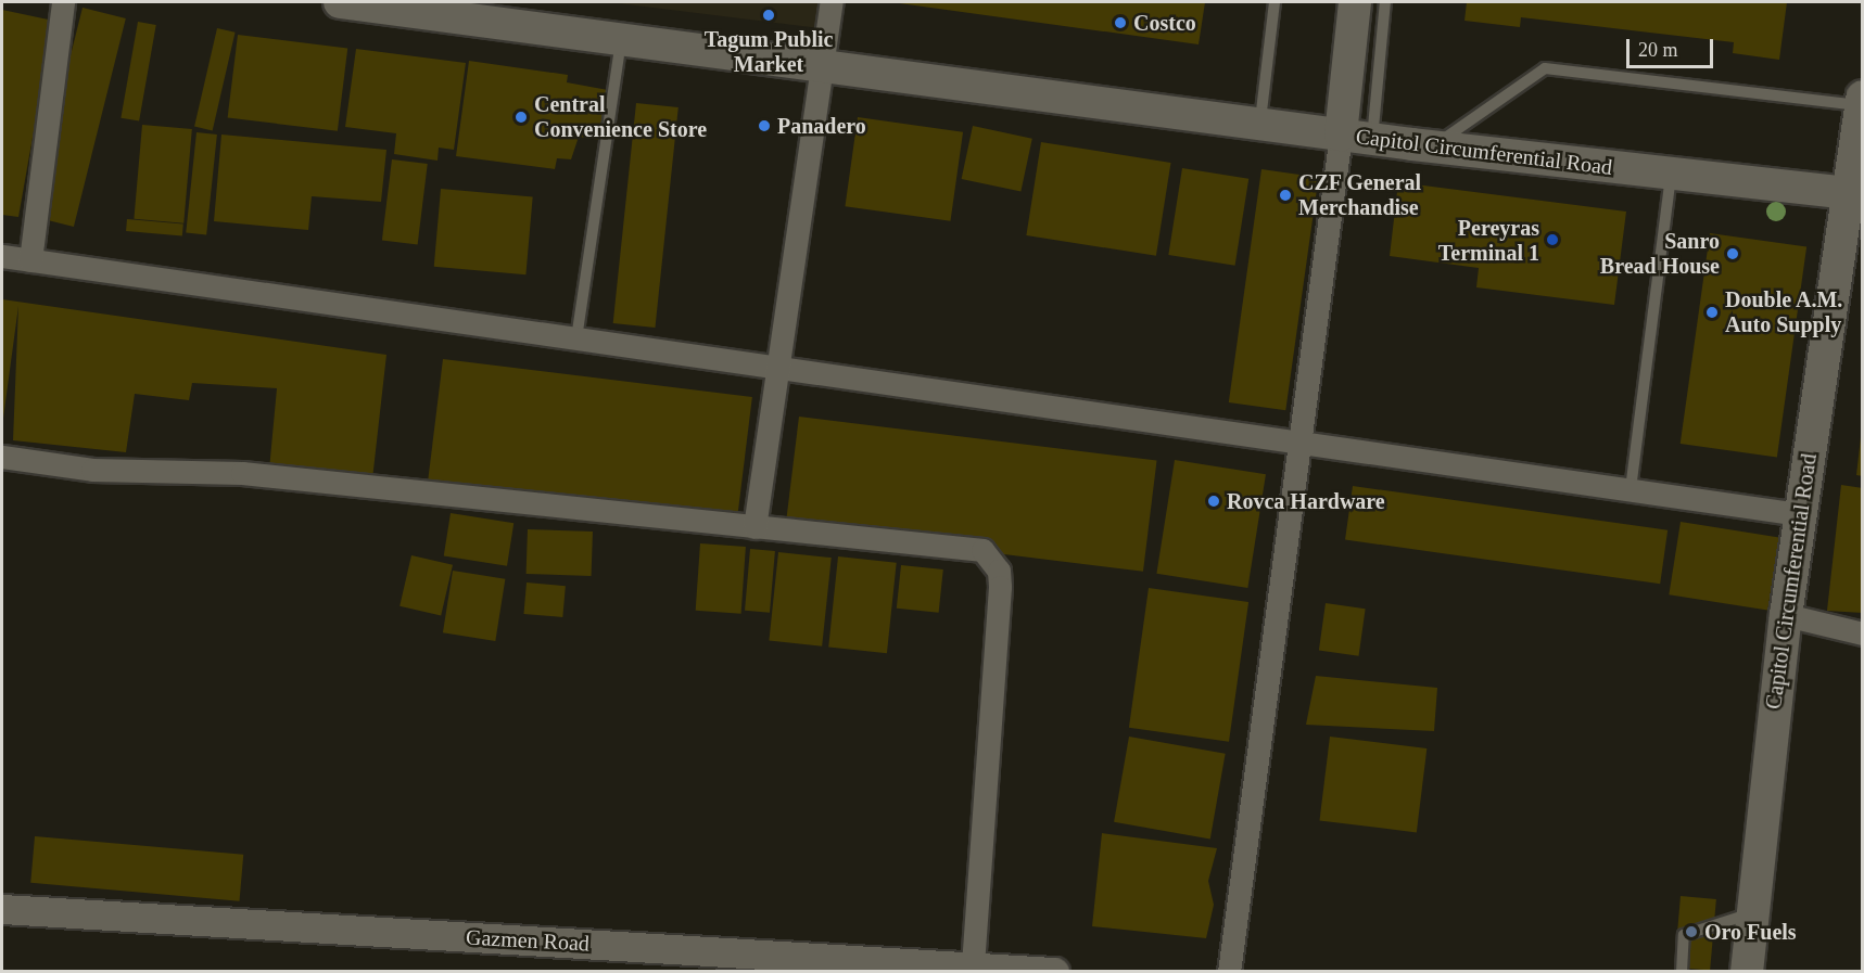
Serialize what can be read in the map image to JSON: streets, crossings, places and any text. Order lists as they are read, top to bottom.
{
  "streets": {
    "main road": ["Capitol Circumferential Road"],
    "street": ["Gazmen Road"]
  },
  "places": [
    "Tagum Public Market",
    "Costco",
    "Central Convenience Store",
    "Panadero",
    "CZF General Merchandise",
    "Pereyras Terminal 1",
    "Sanro Bread House",
    "Double A.M. Auto Supply",
    "Rovca Hardware",
    "Oro Fuels"
  ],
  "scale_bar": "20 m"
}
